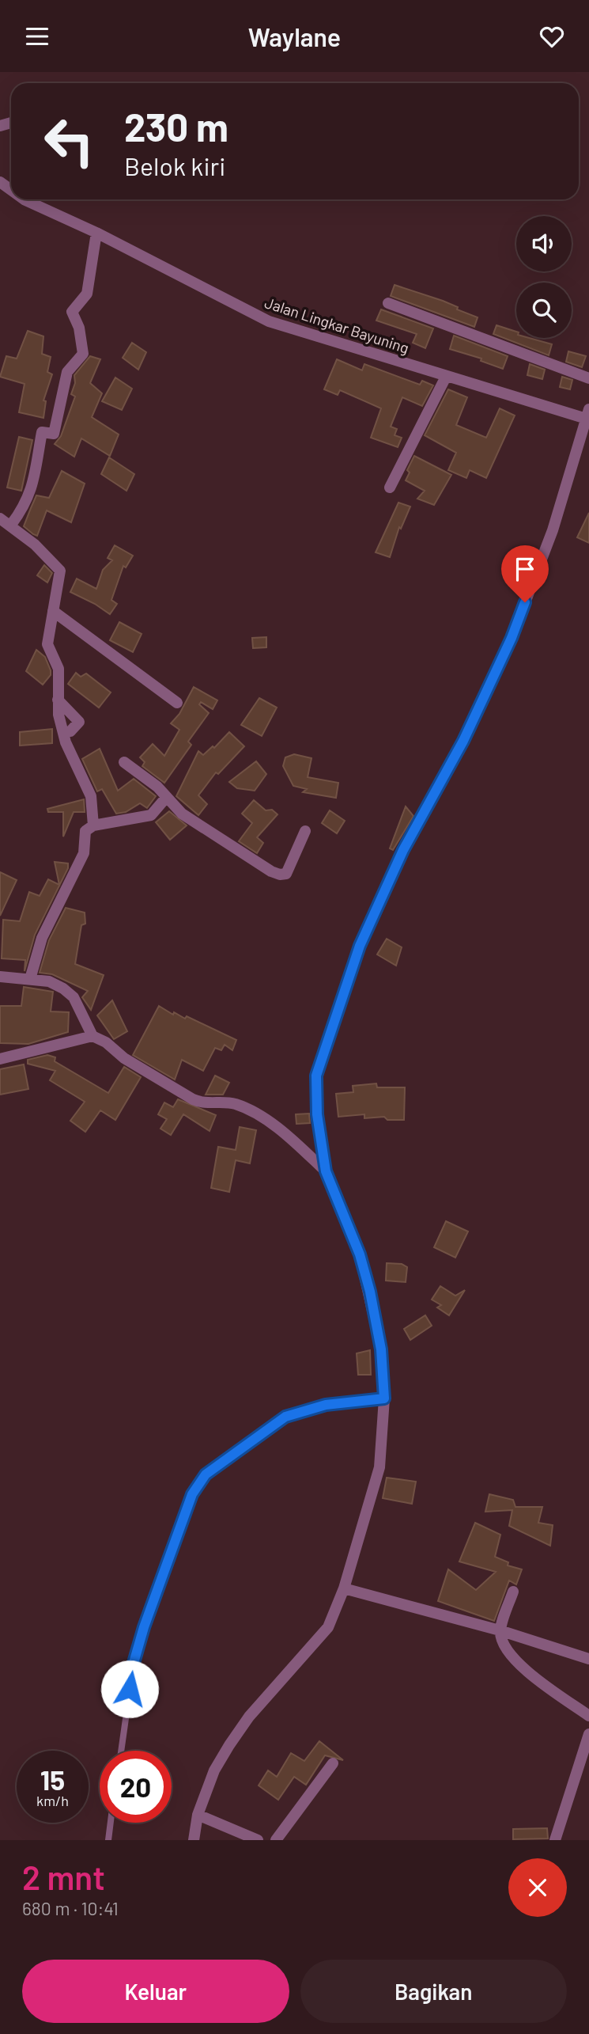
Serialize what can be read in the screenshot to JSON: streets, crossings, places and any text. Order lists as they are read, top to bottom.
{
  "streets": {
    "street": ["Jalan Lingkar Bayuning"]
  },
  "page": {
    "header": "Waylane",
    "turn": ["230 m", "Belok kiri"],
    "speed": "15 km/h",
    "limit": "20",
    "heading": ["2 mnt", "680 m · 10:41"],
    "buttons": ["Keluar", "Bagikan"]
  }
}
